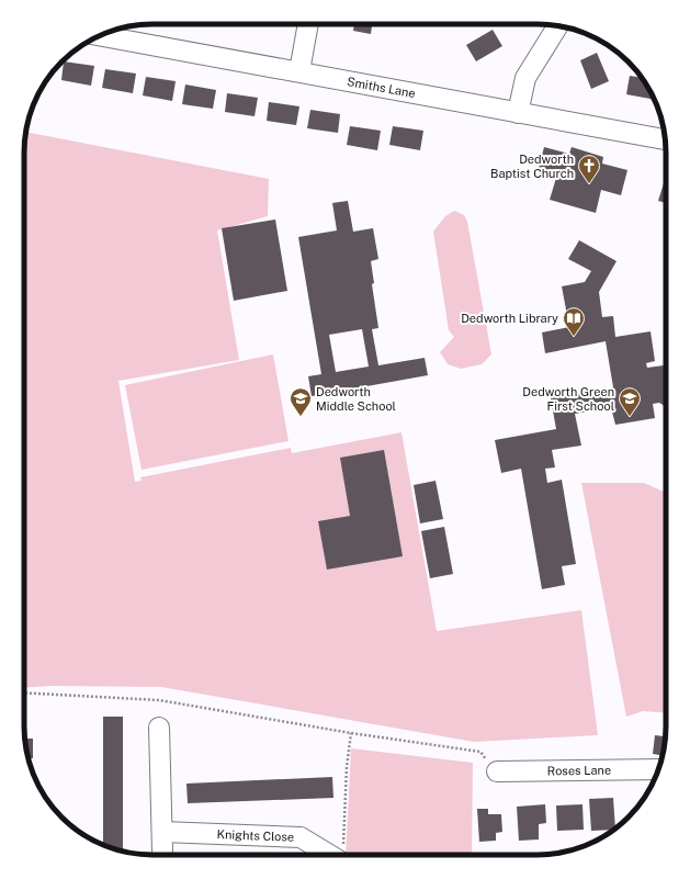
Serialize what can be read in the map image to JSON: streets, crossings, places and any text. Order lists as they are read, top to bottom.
{
  "streets": {
    "street": ["Smiths Lane", "Roses Lane", "Knights Close"]
  },
  "places": {
    "church": ["Dedworth Baptist Church"],
    "library": ["Dedworth Library"],
    "school or university": ["Dedworth Middle School", "Dedworth Green First School"]
  }
}
